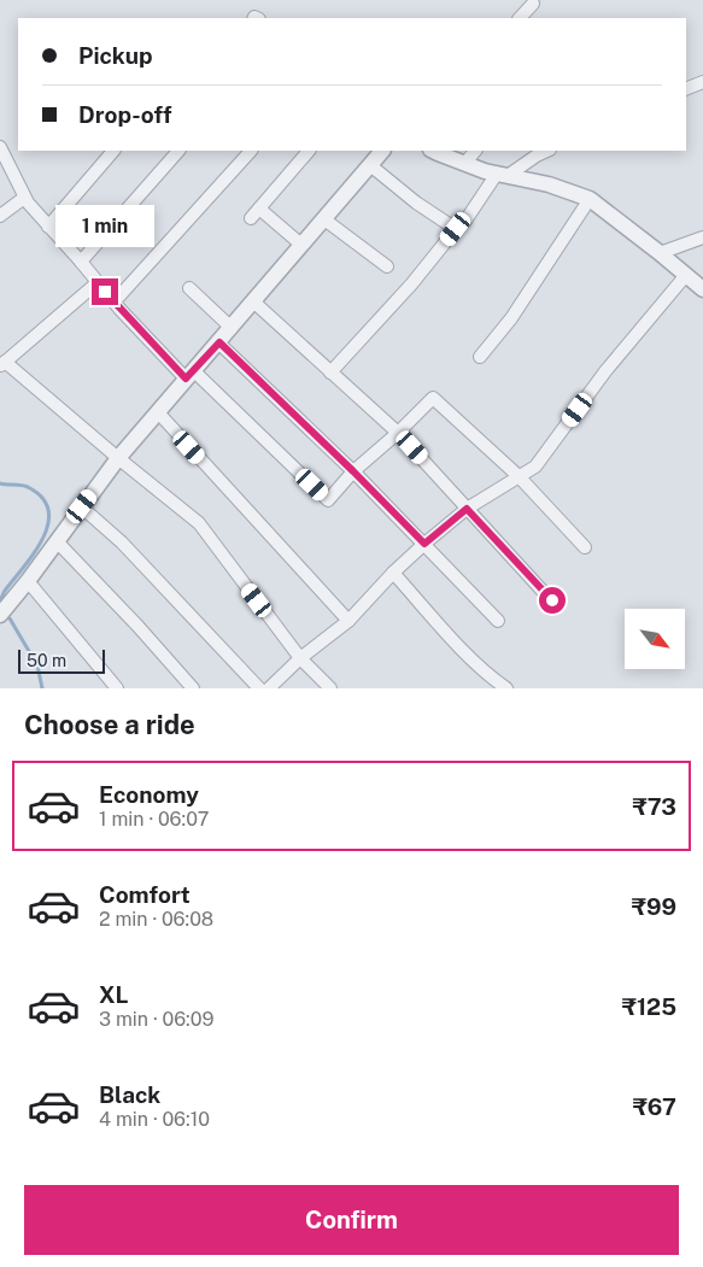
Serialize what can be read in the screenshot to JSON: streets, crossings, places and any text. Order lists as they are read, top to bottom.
{
  "scale_bar": "50 m",
  "north": "bottom right",
  "page": {
    "banner": ["Pickup", "Drop-off"],
    "bubble": "1 min",
    "scale": "50 m",
    "heading": "Choose a ride",
    "list": [
      {
        "name": "Economy",
        "note": "1 min · 06:07",
        "value": "₹73"
      },
      {
        "name": "Comfort",
        "note": "2 min · 06:08",
        "value": "₹99"
      },
      {
        "name": "XL",
        "note": "3 min · 06:09",
        "value": "₹125"
      },
      {
        "name": "Black",
        "note": "4 min · 06:10",
        "value": "₹67"
      }
    ],
    "buttons": "Confirm"
  }
}
